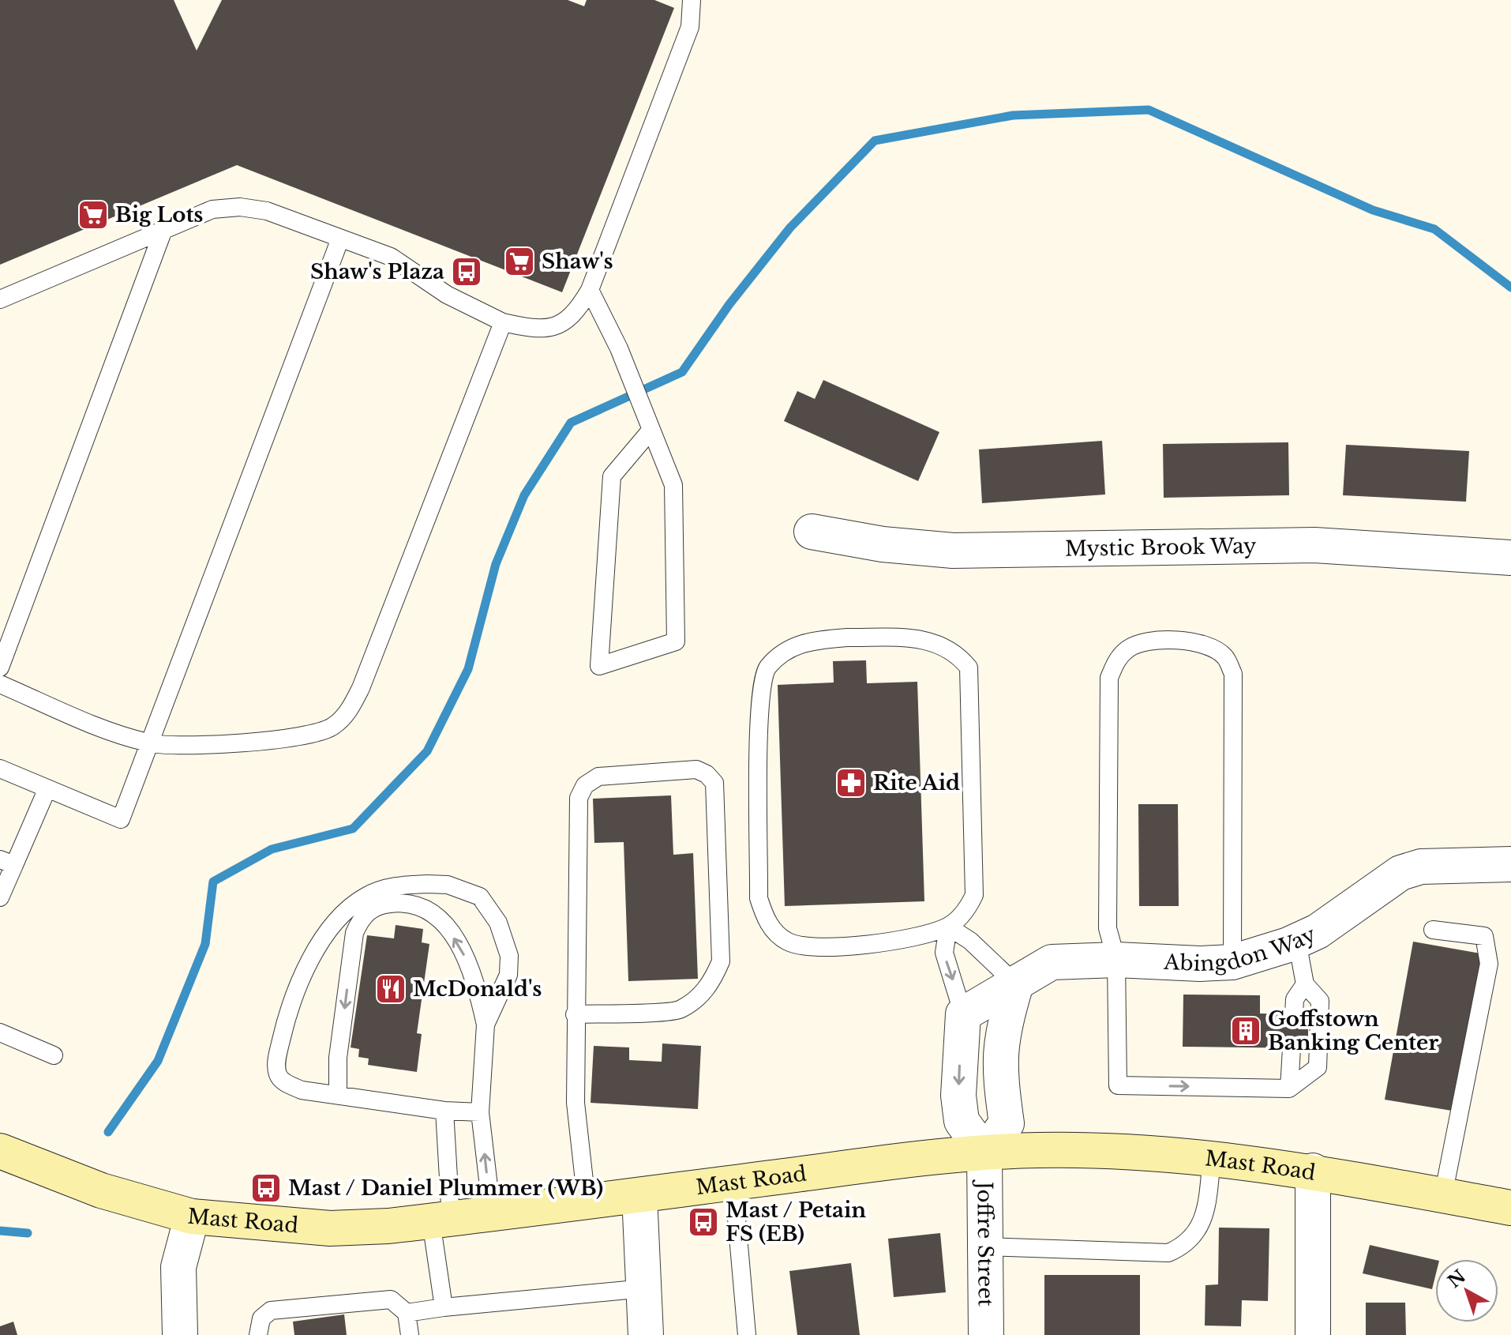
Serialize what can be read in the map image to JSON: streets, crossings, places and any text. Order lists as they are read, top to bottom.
{
  "streets": {
    "main road": ["Mast Road"],
    "street": ["Mystic Brook Way", "Abingdon Way", "Joffre Street"]
  },
  "crossings": [
    ["Mast Road", "Joffre Street"]
  ],
  "places": {
    "supermarket": ["Big Lots", "Shaw's"],
    "bus stop": ["Shaw's Plaza", "Mast / Daniel Plummer (WB)", "Mast / Petain FS (EB)"],
    "pharmacy": ["Rite Aid"],
    "restaurant": ["McDonald's"],
    "building": ["Goffstown Banking Center"]
  },
  "north": "top left"
}
